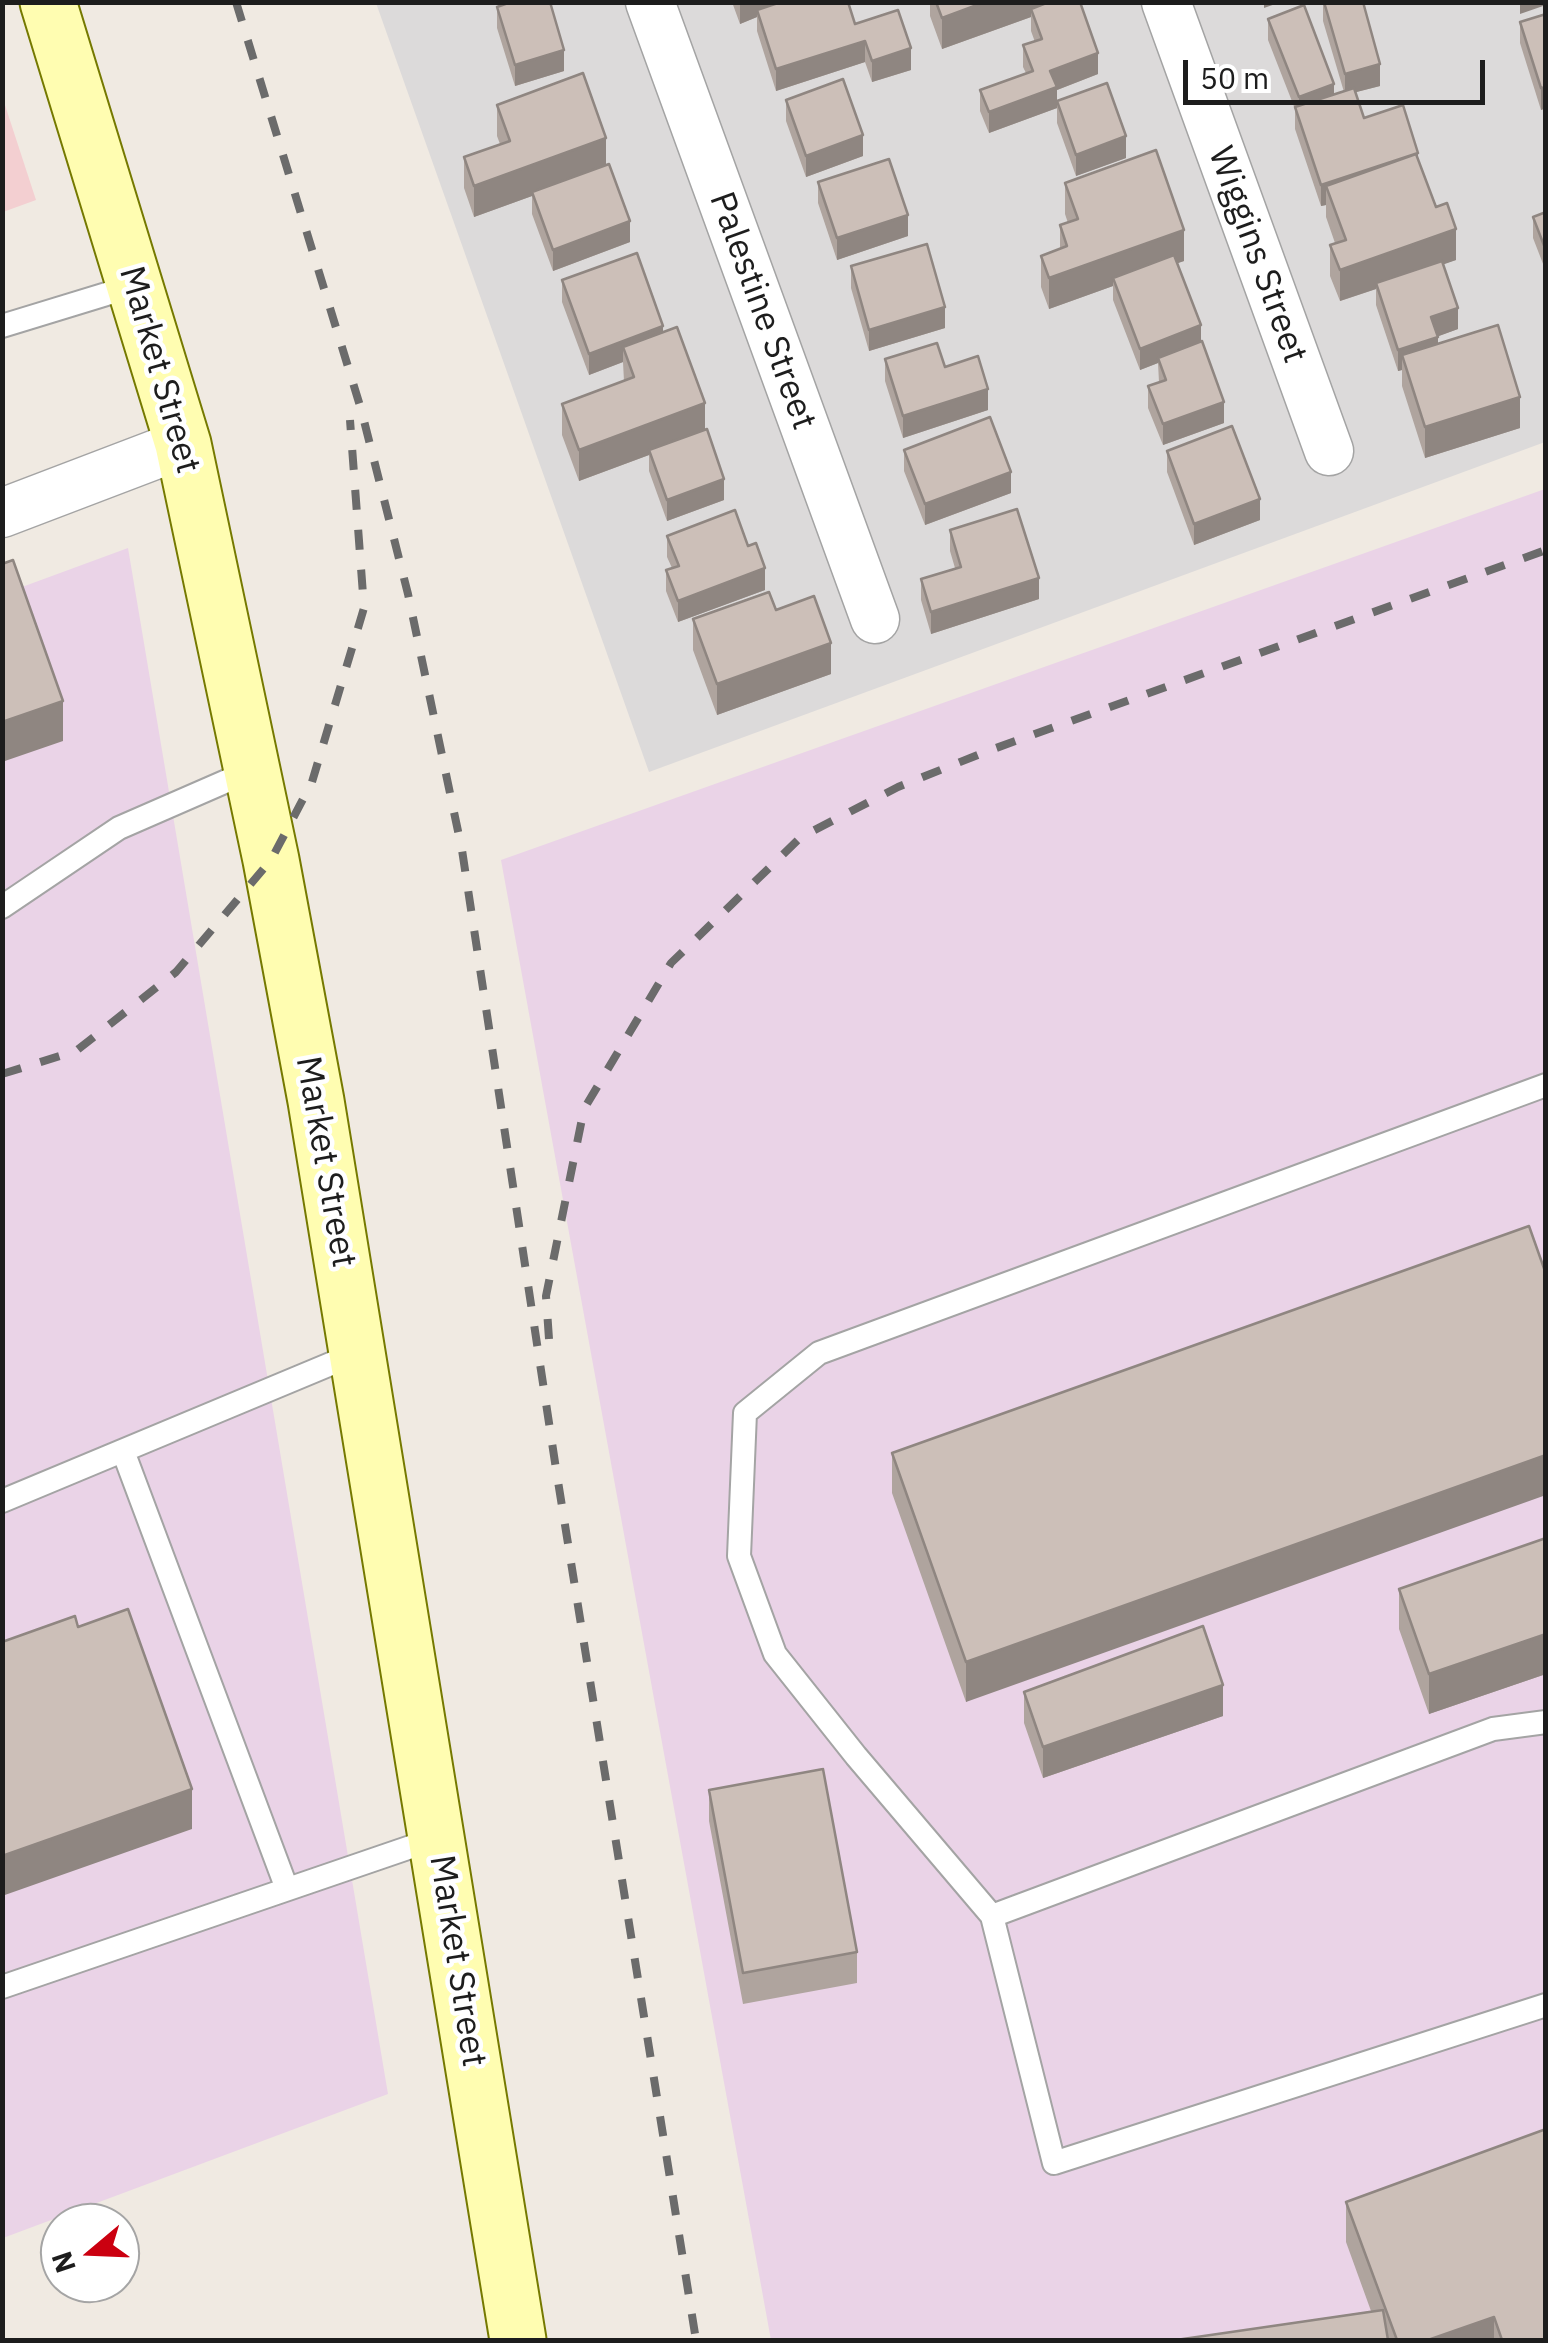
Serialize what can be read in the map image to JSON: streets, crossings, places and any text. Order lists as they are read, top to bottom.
{
  "streets": {
    "main road": ["Market Street"],
    "street": ["Wiggins Street", "Palestine Street"]
  },
  "scale_bar": "50 m",
  "north": "left"
}
